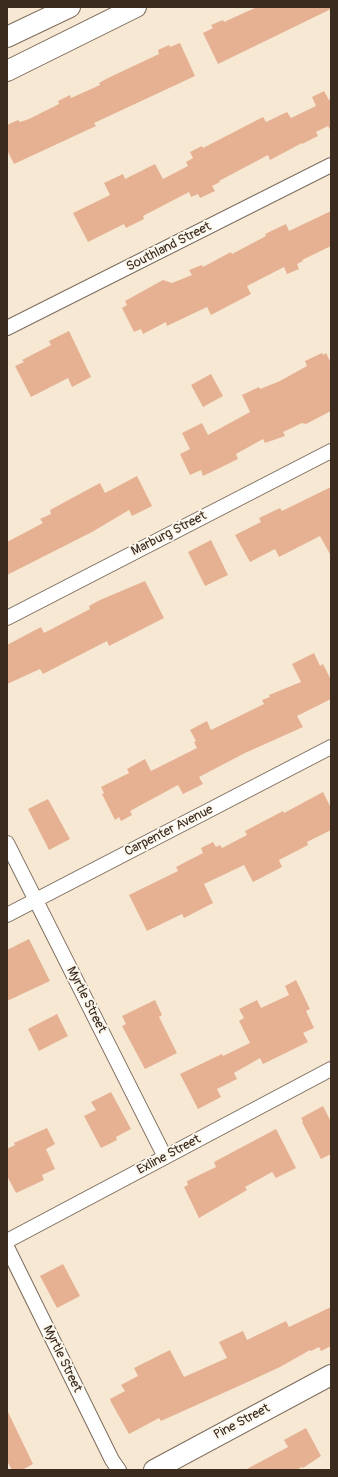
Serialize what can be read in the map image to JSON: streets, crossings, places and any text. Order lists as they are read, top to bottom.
{
  "streets": {
    "main road": ["Pine Street"],
    "street": [
      "Southland Street",
      "Marburg Street",
      "Carpenter Avenue",
      "Myrtle Street",
      "Exline Street"
    ]
  },
  "crossings": [
    ["Carpenter Avenue", "Myrtle Street"],
    ["Myrtle Street", "Exline Street"]
  ]
}
